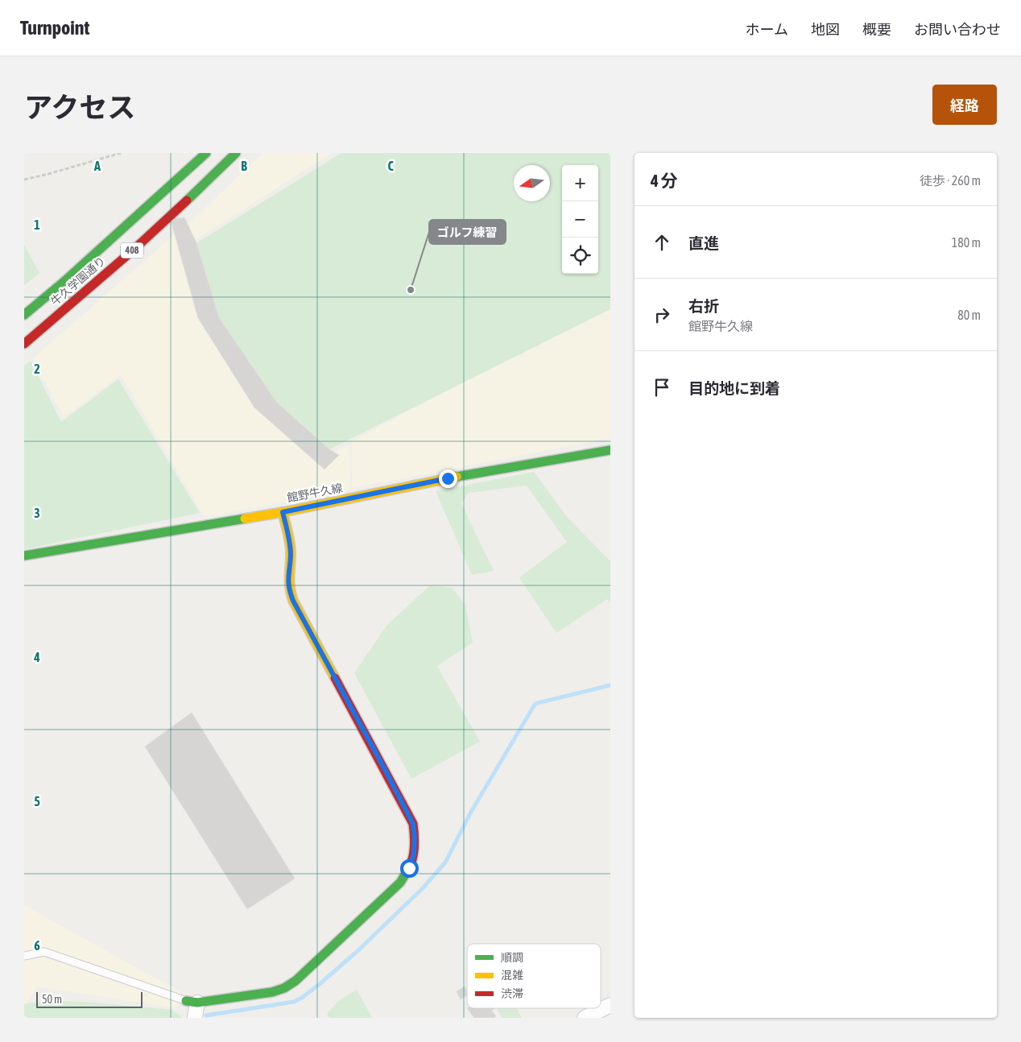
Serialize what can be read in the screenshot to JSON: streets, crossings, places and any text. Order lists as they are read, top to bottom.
{
  "streets": {
    "main road": ["408", "牛久学園通り", "館野牛久線"]
  },
  "places": ["ゴルフ練習"],
  "legend": ["順調", "混雑", "渋滞"],
  "scale_bar": "50 m",
  "north": "left",
  "page": {
    "header": "Turnpoint",
    "nav": [
      "ホーム",
      "地図",
      "概要",
      "お問い合わせ"
    ],
    "title": "アクセス",
    "buttons": "経路",
    "heading": ["4 分", "徒歩 · 260 m"],
    "map_buttons": ["+", "−"],
    "list": [
      ["直進", "180 m"],
      ["右折", "館野牛久線", "80 m"],
      "目的地に到着"
    ],
    "scale": "50 m"
  },
  "grid": {
    "columns": ["A", "B", "C"],
    "rows": [
      "1",
      "2",
      "3",
      "4",
      "5",
      "6"
    ]
  }
}
